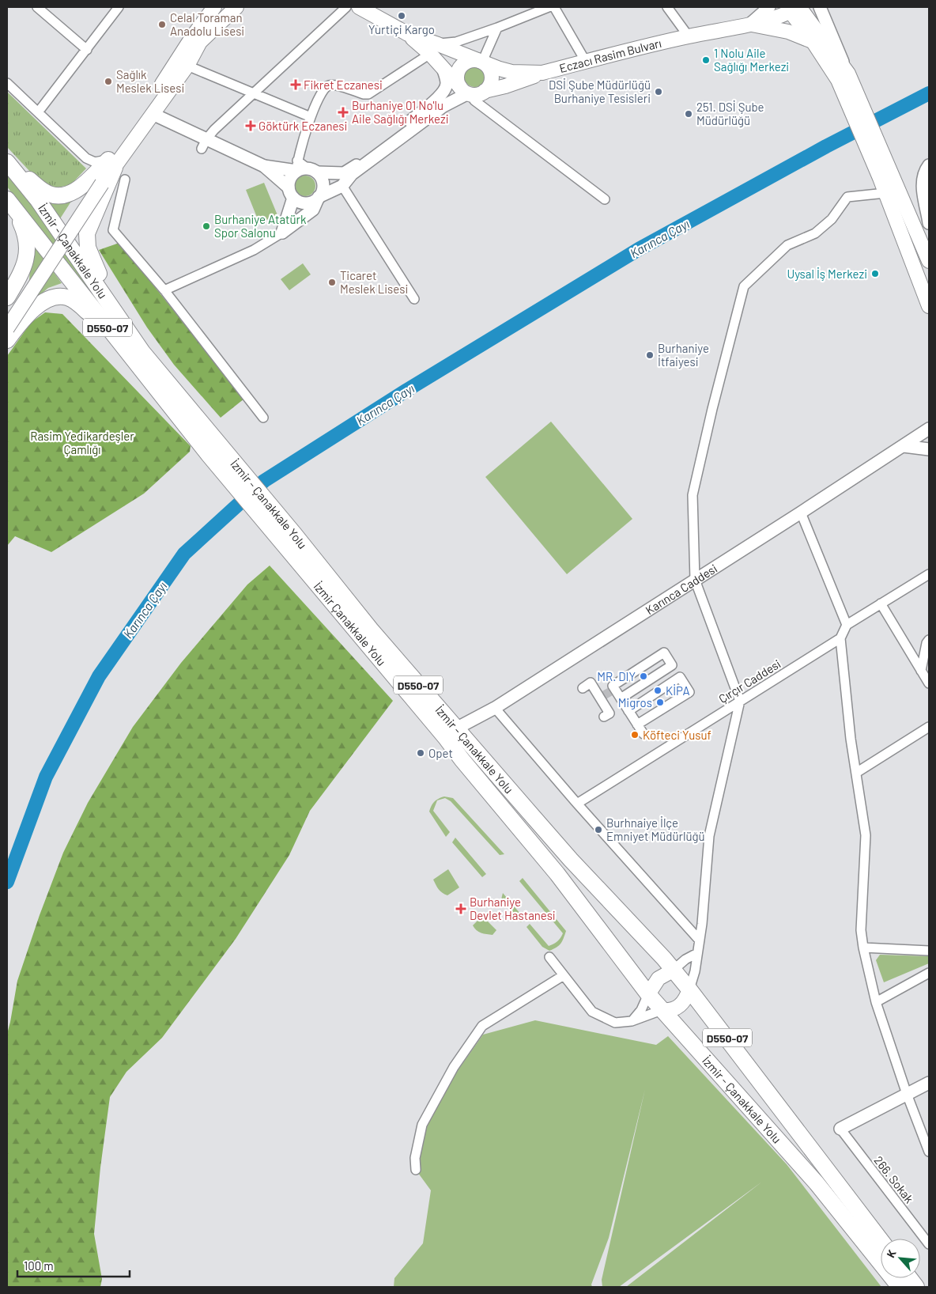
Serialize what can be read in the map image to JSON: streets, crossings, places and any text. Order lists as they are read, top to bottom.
{
  "streets": {
    "highway": ["İzmir - Çanakkale Yolu", "D550-07", "İzmir Çanakkale Yolu"],
    "main road": ["Eczacı Rasim Bulvarı"],
    "street": ["Karınca Caddesi", "Çırçır Caddesi", "266. Sokak"]
  },
  "crossings": [
    ["İzmir - Çanakkale Yolu", "Karınca Caddesi"],
    ["İzmir - Çanakkale Yolu", "İzmir Çanakkale Yolu"]
  ],
  "water": ["Karınca Çayı"],
  "parks": ["Rasim Yedikardeşler Çamlığı"],
  "places": {
    "other": [
      "Yurtiçi Kargo",
      "Celal Toraman Anadolu Lisesi",
      "1 Nolu Aile Sağlığı Merkezi",
      "Sağlık Meslek Lisesi",
      "DSİ Şube Müdürlüğü Burhaniye Tesisleri",
      "251. DSİ Şube Müdürlüğü",
      "Burhaniye Atatürk Spor Salonu",
      "Uysal İş Merkezi",
      "Ticaret Meslek Lisesi",
      "Burhaniye İtfaiyesi",
      "MR. DIY",
      "KİPA",
      "Migros",
      "Köfteci Yusuf",
      "Opet",
      "Burhnaiye İlçe Emniyet Müdürlüğü"
    ],
    "health": [
      "Fikret Eczanesi",
      "Burhaniye 01 No'lu Aile Sağlığı Merkezi",
      "Göktürk Eczanesi",
      "Burhaniye Devlet Hastanesi"
    ]
  },
  "scale_bar": "100 m",
  "north": "top left"
}
